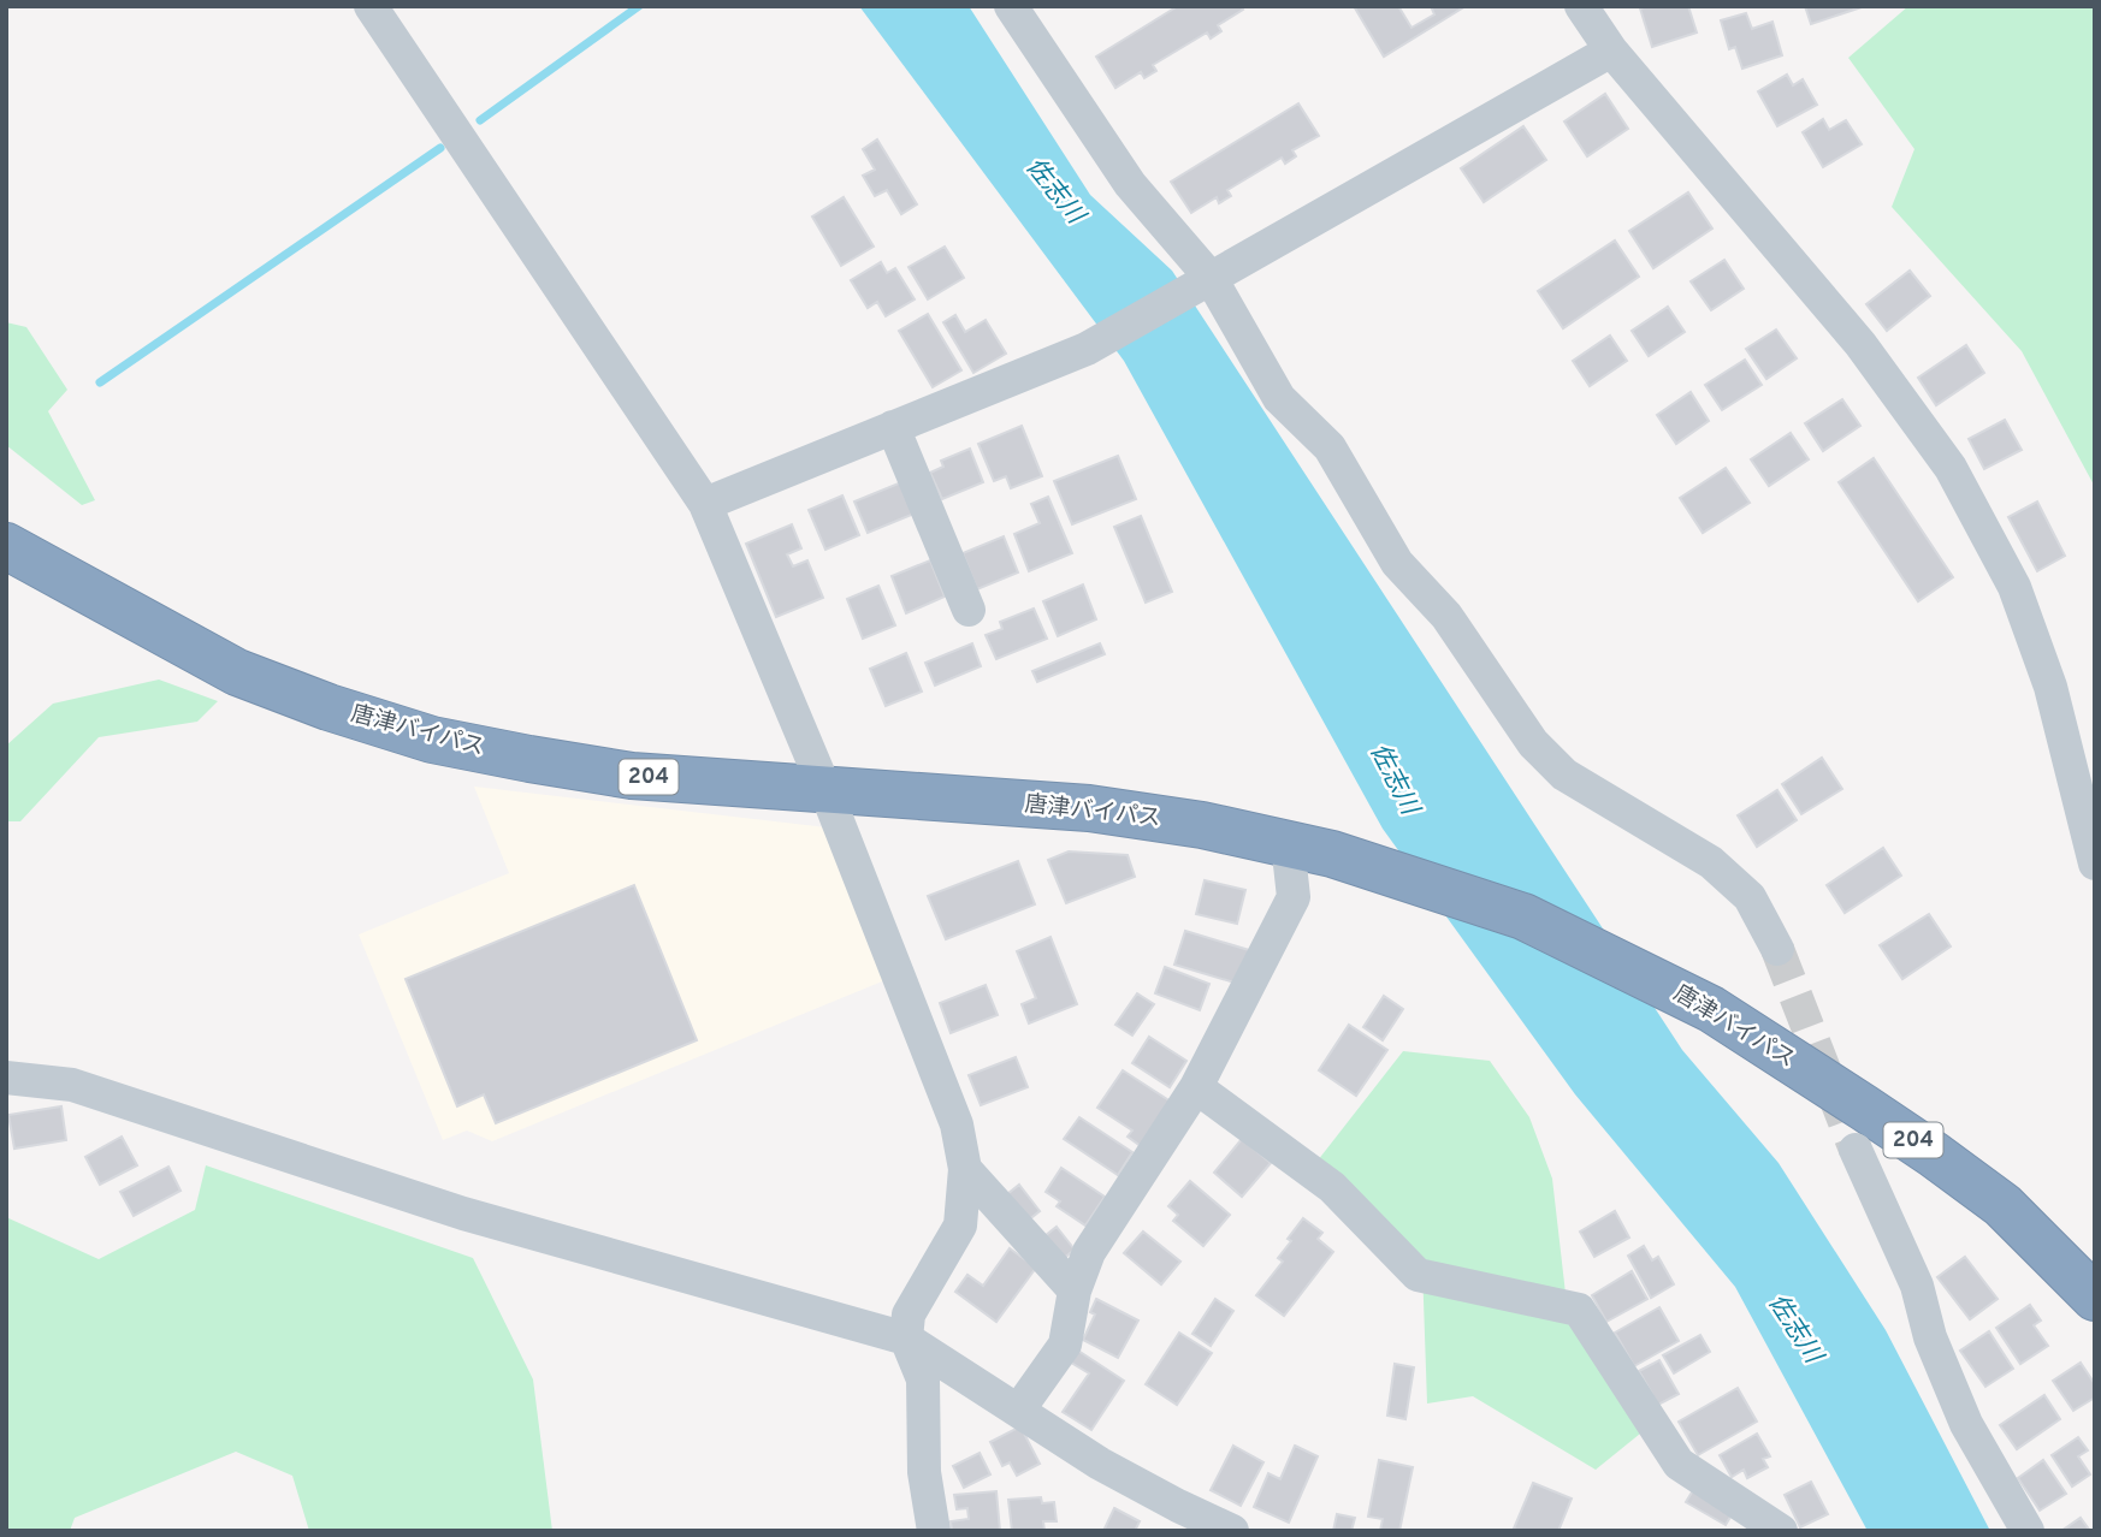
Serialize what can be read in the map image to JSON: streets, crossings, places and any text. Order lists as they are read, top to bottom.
{
  "streets": {
    "highway": ["唐津バイパス", "204"]
  },
  "water": ["佐志川"]
}
